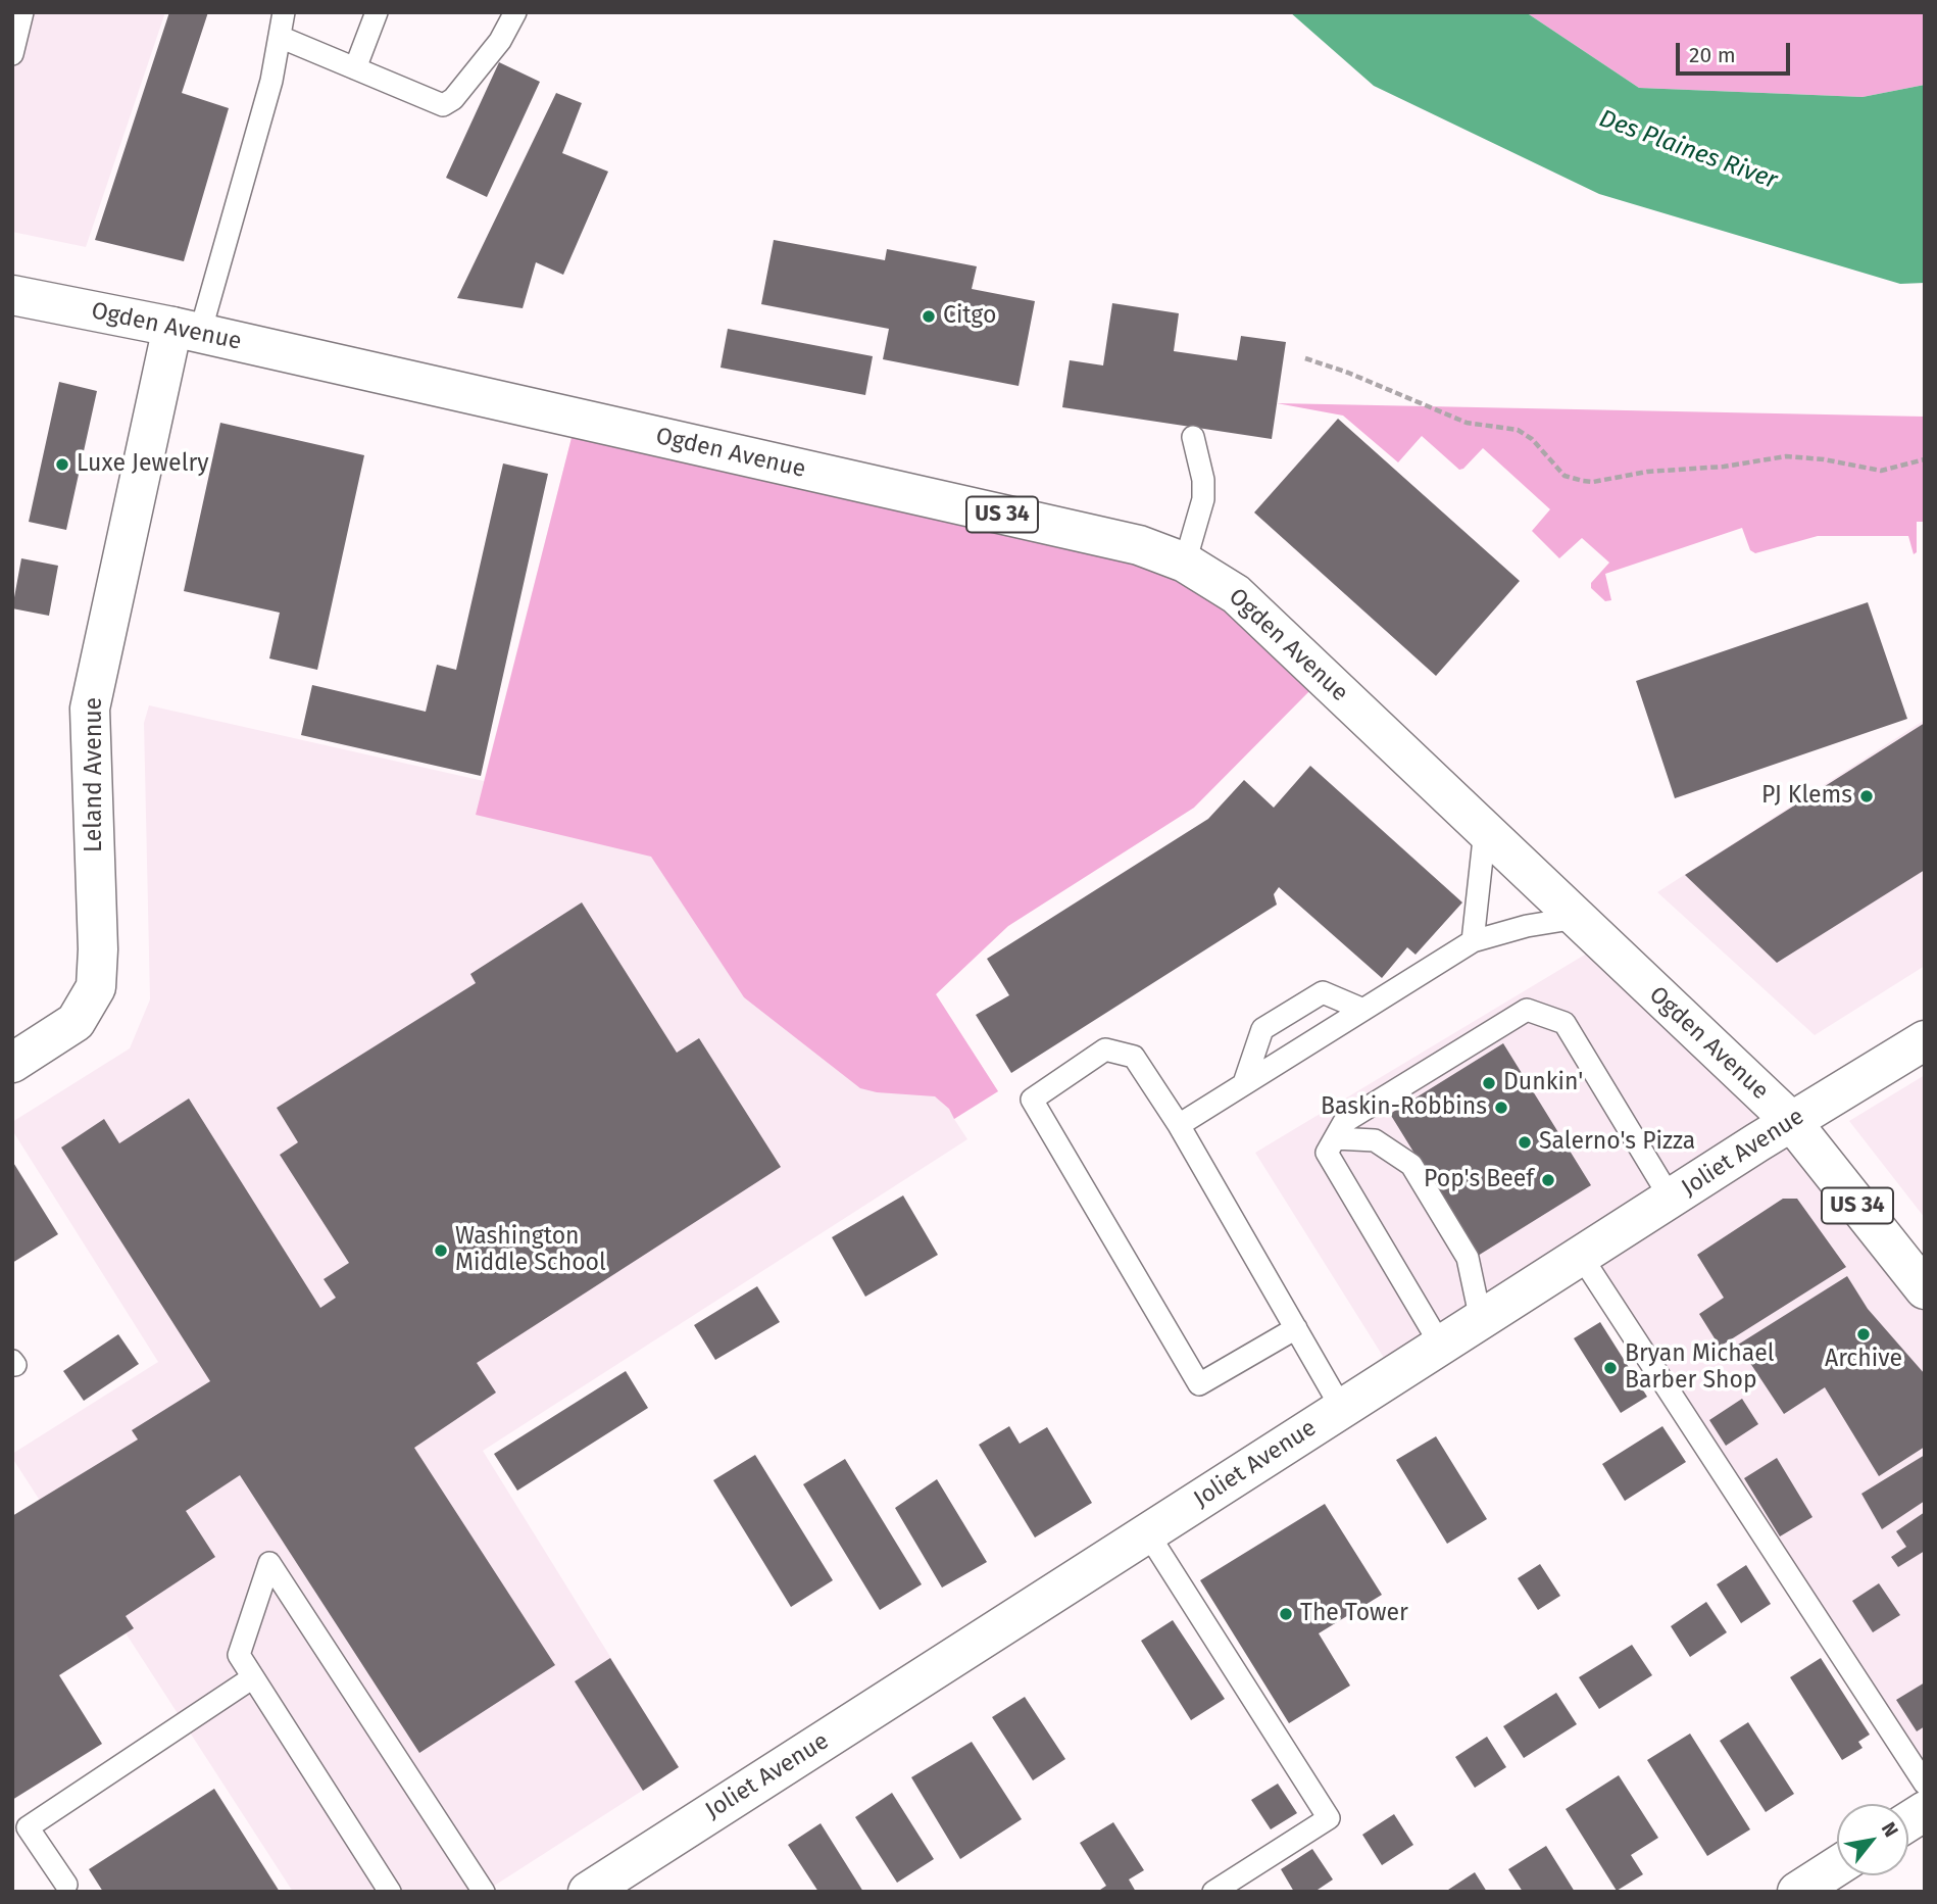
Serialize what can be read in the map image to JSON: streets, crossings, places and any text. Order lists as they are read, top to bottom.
{
  "streets": {
    "street": [
      "Ogden Avenue",
      "US 34",
      "Leland Avenue",
      "Joliet Avenue"
    ]
  },
  "crossings": [
    ["Ogden Avenue", "Leland Avenue"],
    ["Ogden Avenue", "Joliet Avenue"]
  ],
  "water": ["Des Plaines River"],
  "places": [
    "Citgo",
    "Luxe Jewelry",
    "PJ Klems",
    "Dunkin'",
    "Baskin-Robbins",
    "Salerno's Pizza",
    "Pop's Beef",
    "Washington Middle School",
    "Archive",
    "Bryan Michael Barber Shop",
    "The Tower"
  ],
  "scale_bar": "20 m",
  "north": "top right"
}
